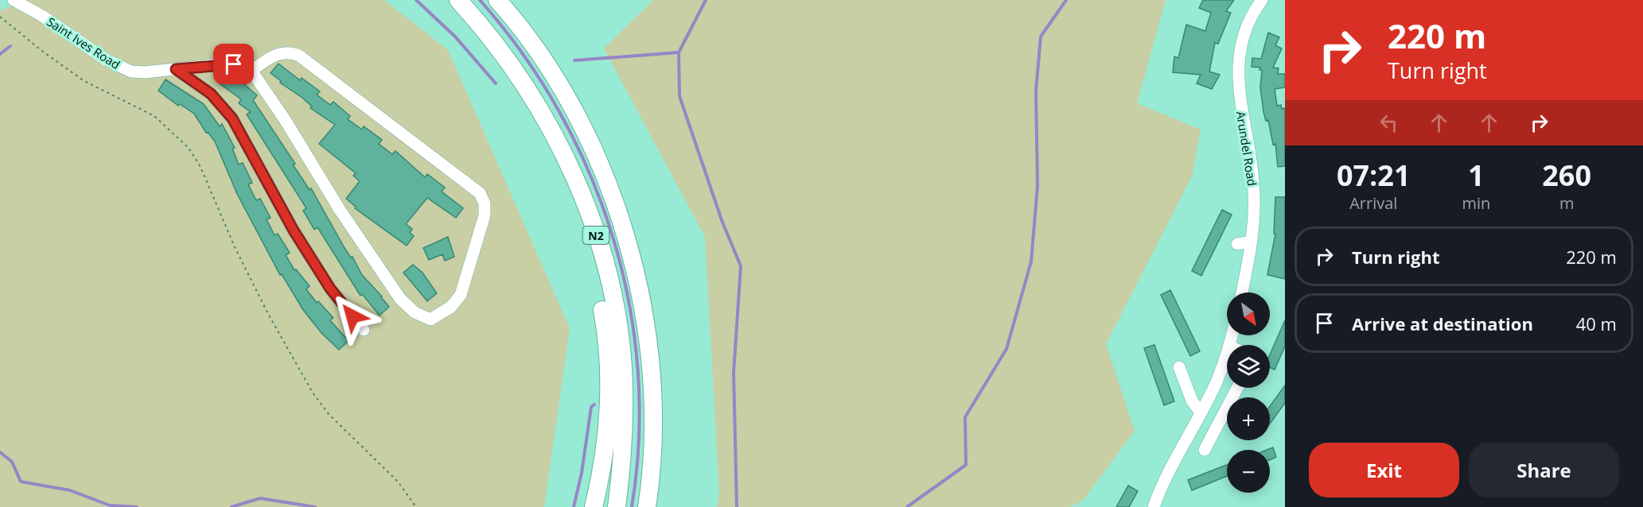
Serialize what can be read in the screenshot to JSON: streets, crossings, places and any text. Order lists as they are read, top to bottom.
{
  "streets": {
    "highway": ["N2"],
    "street": ["Saint Ives Road", "Arundel Road"]
  },
  "north": "bottom right",
  "page": {
    "turn": ["220 m", "Turn right"],
    "eta": [
      "07:21",
      "Arrival",
      "1",
      "min",
      "260",
      "m"
    ],
    "list": [
      {
        "name": "Turn right",
        "value": "220 m"
      },
      {
        "name": "Arrive at destination",
        "value": "40 m"
      }
    ],
    "map_buttons": ["+", "−"],
    "buttons": ["Exit", "Share"]
  }
}
